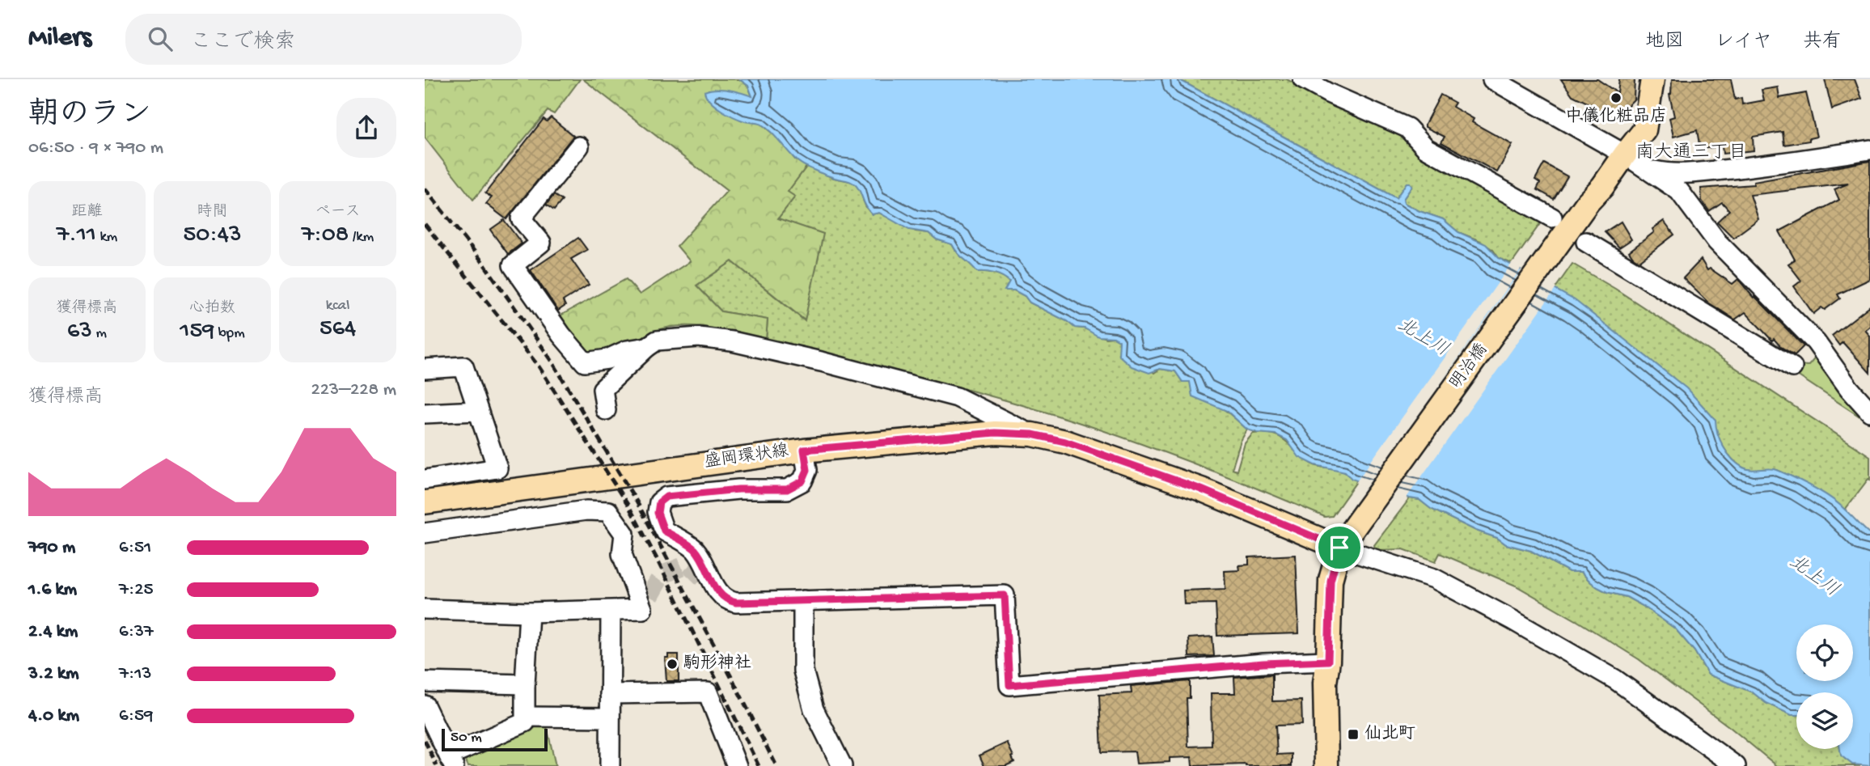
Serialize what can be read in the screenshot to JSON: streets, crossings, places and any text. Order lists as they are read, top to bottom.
{
  "streets": {
    "main road": ["明治橋", "盛岡環状線"]
  },
  "crossings": [
    ["明治橋", "盛岡環状線"]
  ],
  "districts": ["南大通三丁目"],
  "water": ["北上川"],
  "places": {
    "other": ["中儀化粧品店", "駒形神社"],
    "transit": ["仙北町"]
  },
  "scale_bar": "50 m",
  "page": {
    "header": "Milers",
    "search": "ここで検索",
    "nav": ["地図", "レイヤ", "共有"],
    "heading": ["朝のラン", "06:50 · 9 × 790 m"],
    "stats": [
      ["距離", "7.11 km"],
      ["時間", "50:43"],
      ["ペース", "7:08 /km"],
      ["獲得標高", "63 m"],
      ["心拍数", "159 bpm"],
      ["kcal", "564"]
    ],
    "chart": ["獲得標高", "223–228 m"],
    "list": [
      {
        "name": "790 m",
        "note": "6:51"
      },
      {
        "name": "1.6 km",
        "note": "7:25"
      },
      {
        "name": "2.4 km",
        "note": "6:37"
      },
      {
        "name": "3.2 km",
        "note": "7:13"
      },
      {
        "name": "4.0 km",
        "note": "6:59"
      }
    ],
    "scale": "50 m"
  }
}
